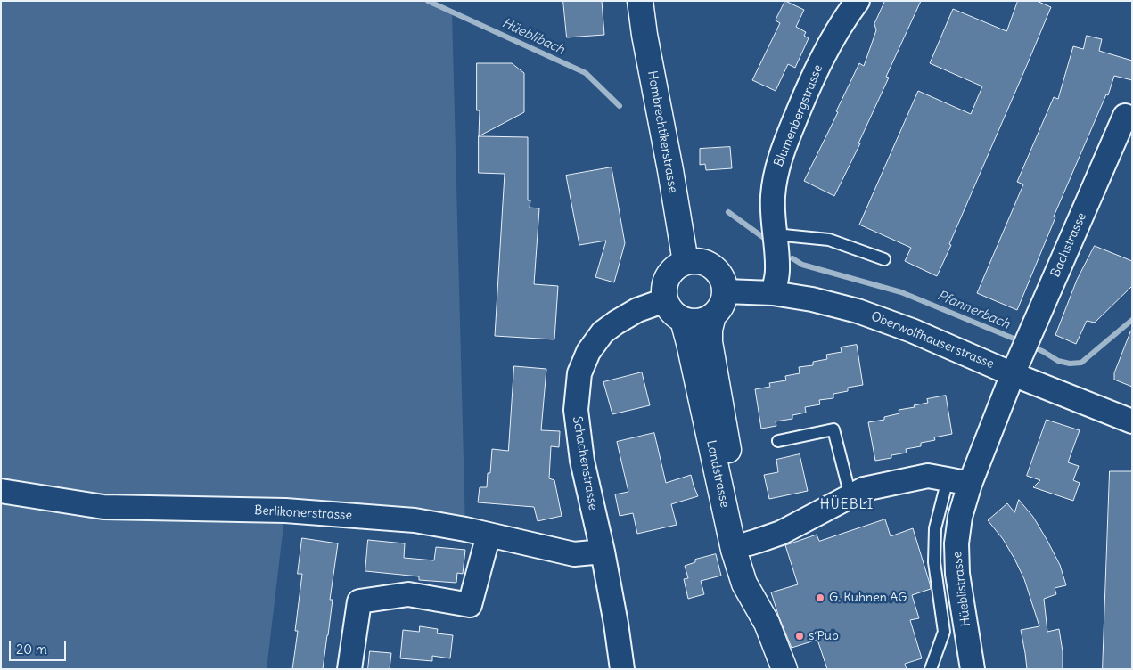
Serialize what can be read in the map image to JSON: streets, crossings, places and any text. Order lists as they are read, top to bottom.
{
  "streets": {
    "main road": ["Hombrechtikerstrasse", "Landstrasse"],
    "street": [
      "Blumenbergstrasse",
      "Bachstrasse",
      "Oberwolfhauserstrasse",
      "Schachenstrasse",
      "Berlikonerstrasse",
      "Hüeblistrasse"
    ]
  },
  "crossings": [
    ["Blumenbergstrasse", "Oberwolfhauserstrasse"],
    ["Hombrechtikerstrasse", "Oberwolfhauserstrasse"],
    ["Hombrechtikerstrasse", "Schachenstrasse"],
    ["Hombrechtikerstrasse", "Landstrasse"],
    ["Bachstrasse", "Oberwolfhauserstrasse"],
    ["Bachstrasse", "Hüeblistrasse"],
    ["Oberwolfhauserstrasse", "Schachenstrasse"],
    ["Oberwolfhauserstrasse", "Landstrasse"],
    ["Oberwolfhauserstrasse", "Hüeblistrasse"],
    ["Schachenstrasse", "Landstrasse"],
    ["Schachenstrasse", "Berlikonerstrasse"]
  ],
  "districts": ["HÜEBLI"],
  "water": ["Hüeblibach", "Pfannerbach"],
  "places": ["G. Kuhnen AG", "s‘Pub"],
  "scale_bar": "20 m"
}
